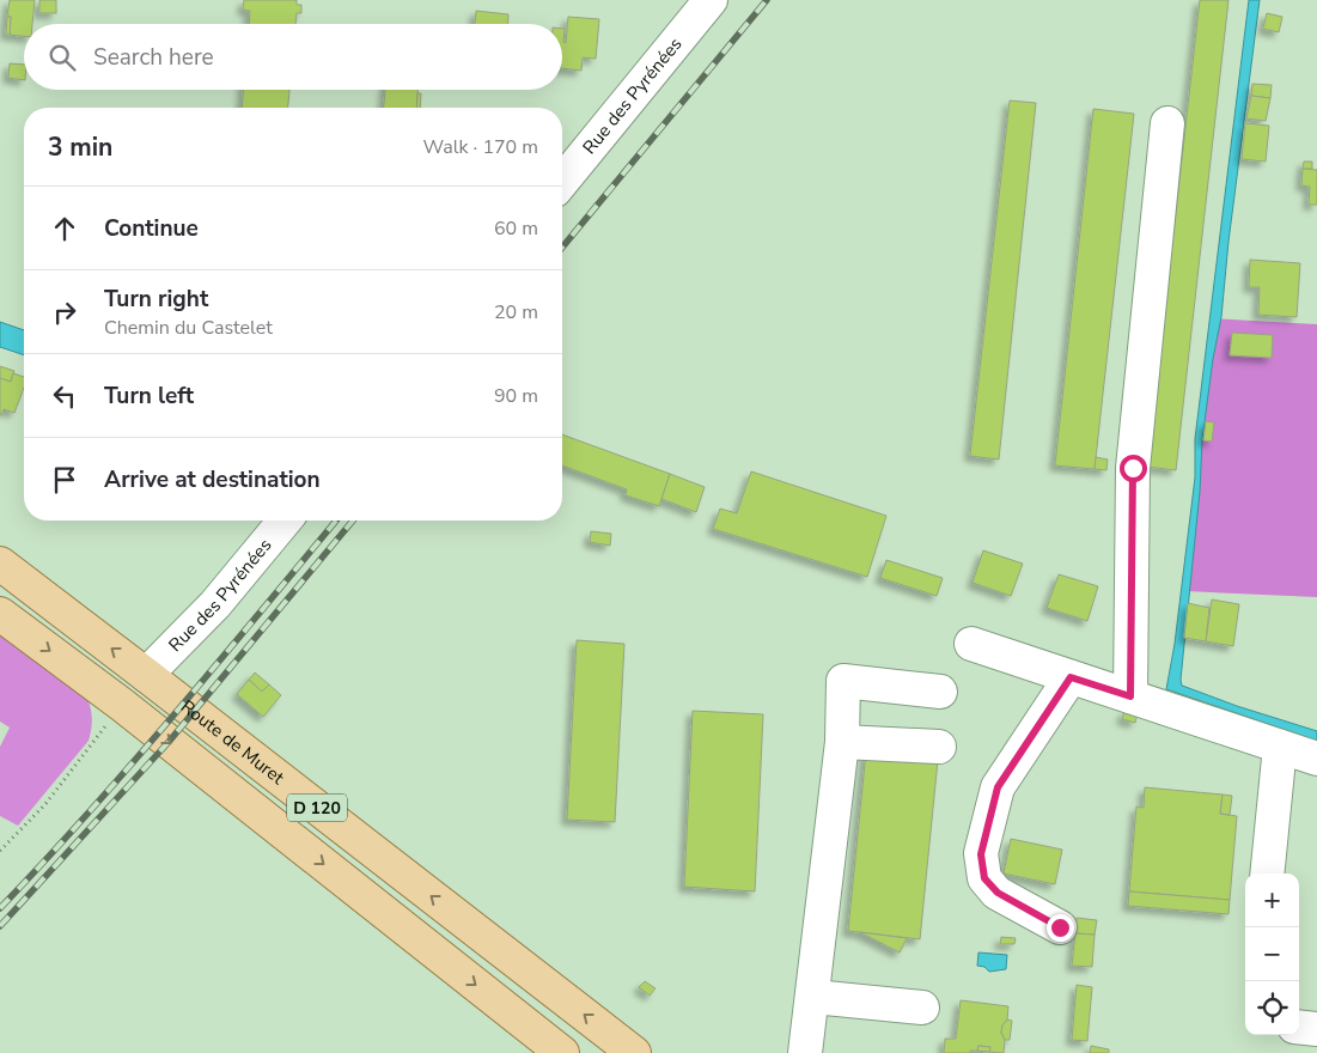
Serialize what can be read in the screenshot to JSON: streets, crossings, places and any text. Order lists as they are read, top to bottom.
{
  "streets": {
    "main road": ["Route de Muret", "D 120"],
    "street": ["Rue des Pyrénées"]
  },
  "crossings": [
    ["Rue des Pyrénées", "Route de Muret"]
  ],
  "page": {
    "search": "Search here",
    "heading": ["3 min", "Walk · 170 m"],
    "list": [
      ["Continue", "60 m"],
      ["Turn right", "Chemin du Castelet", "20 m"],
      ["Turn left", "90 m"],
      "Arrive at destination"
    ],
    "map_buttons": ["+", "−"]
  }
}
